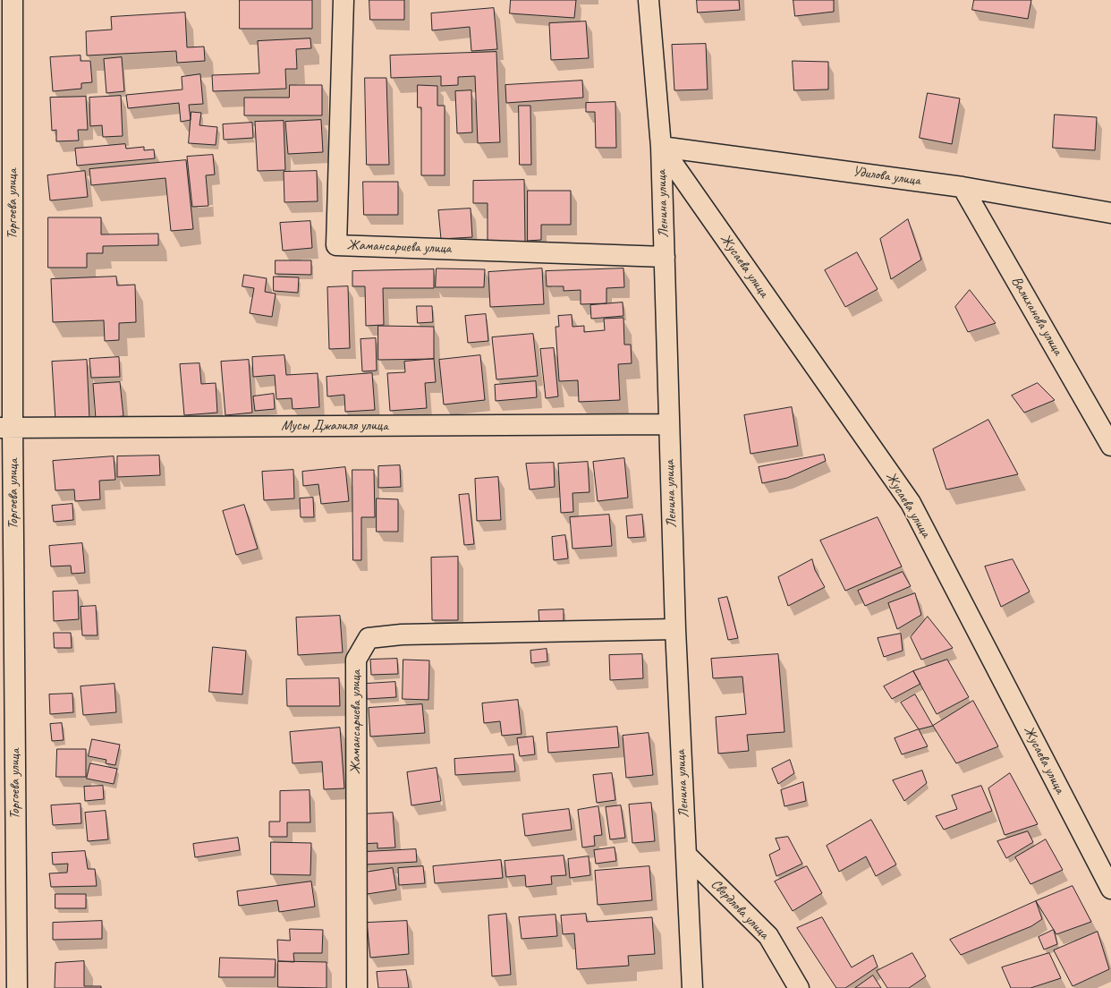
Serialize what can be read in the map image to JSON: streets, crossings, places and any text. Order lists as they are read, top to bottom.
{
  "streets": {
    "street": [
      "Удилова улица",
      "Торгоева улица",
      "Ленина улица",
      "Жамансариева улица",
      "Жусаева улица",
      "Валиханова улица",
      "Мусы Джалиля улица",
      "Свердлова улица"
    ]
  },
  "crossings": [
    ["Удилова улица", "Ленина улица"],
    ["Удилова улица", "Жусаева улица"],
    ["Удилова улица", "Валиханова улица"],
    ["Торгоева улица", "Мусы Джалиля улица"],
    ["Ленина улица", "Жамансариева улица"],
    ["Ленина улица", "Жусаева улица"],
    ["Ленина улица", "Мусы Джалиля улица"],
    ["Ленина улица", "Свердлова улица"]
  ]
}
